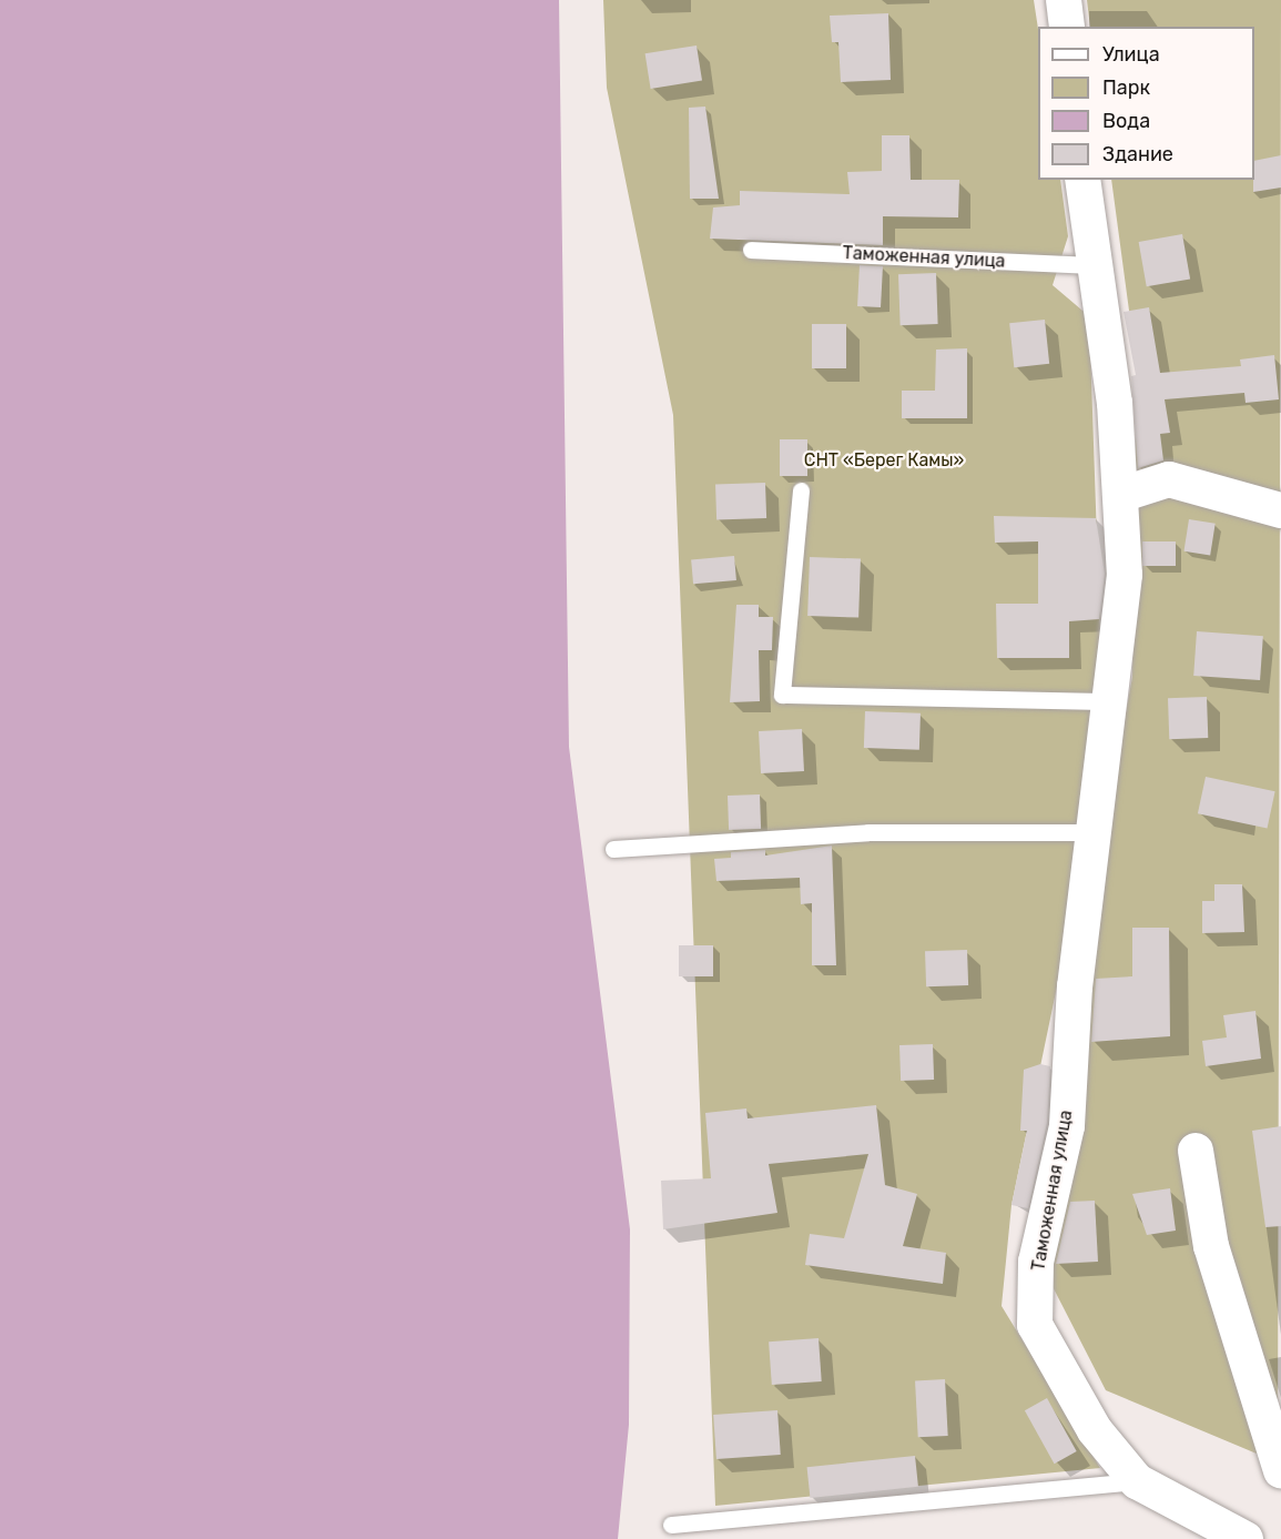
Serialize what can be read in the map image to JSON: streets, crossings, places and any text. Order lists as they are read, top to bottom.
{
  "streets": {
    "street": ["Таможенная улица"]
  },
  "parks": ["СНТ «Берег Камы»"],
  "legend": [
    "Улица",
    "Парк",
    "Вода",
    "Здание"
  ]
}
